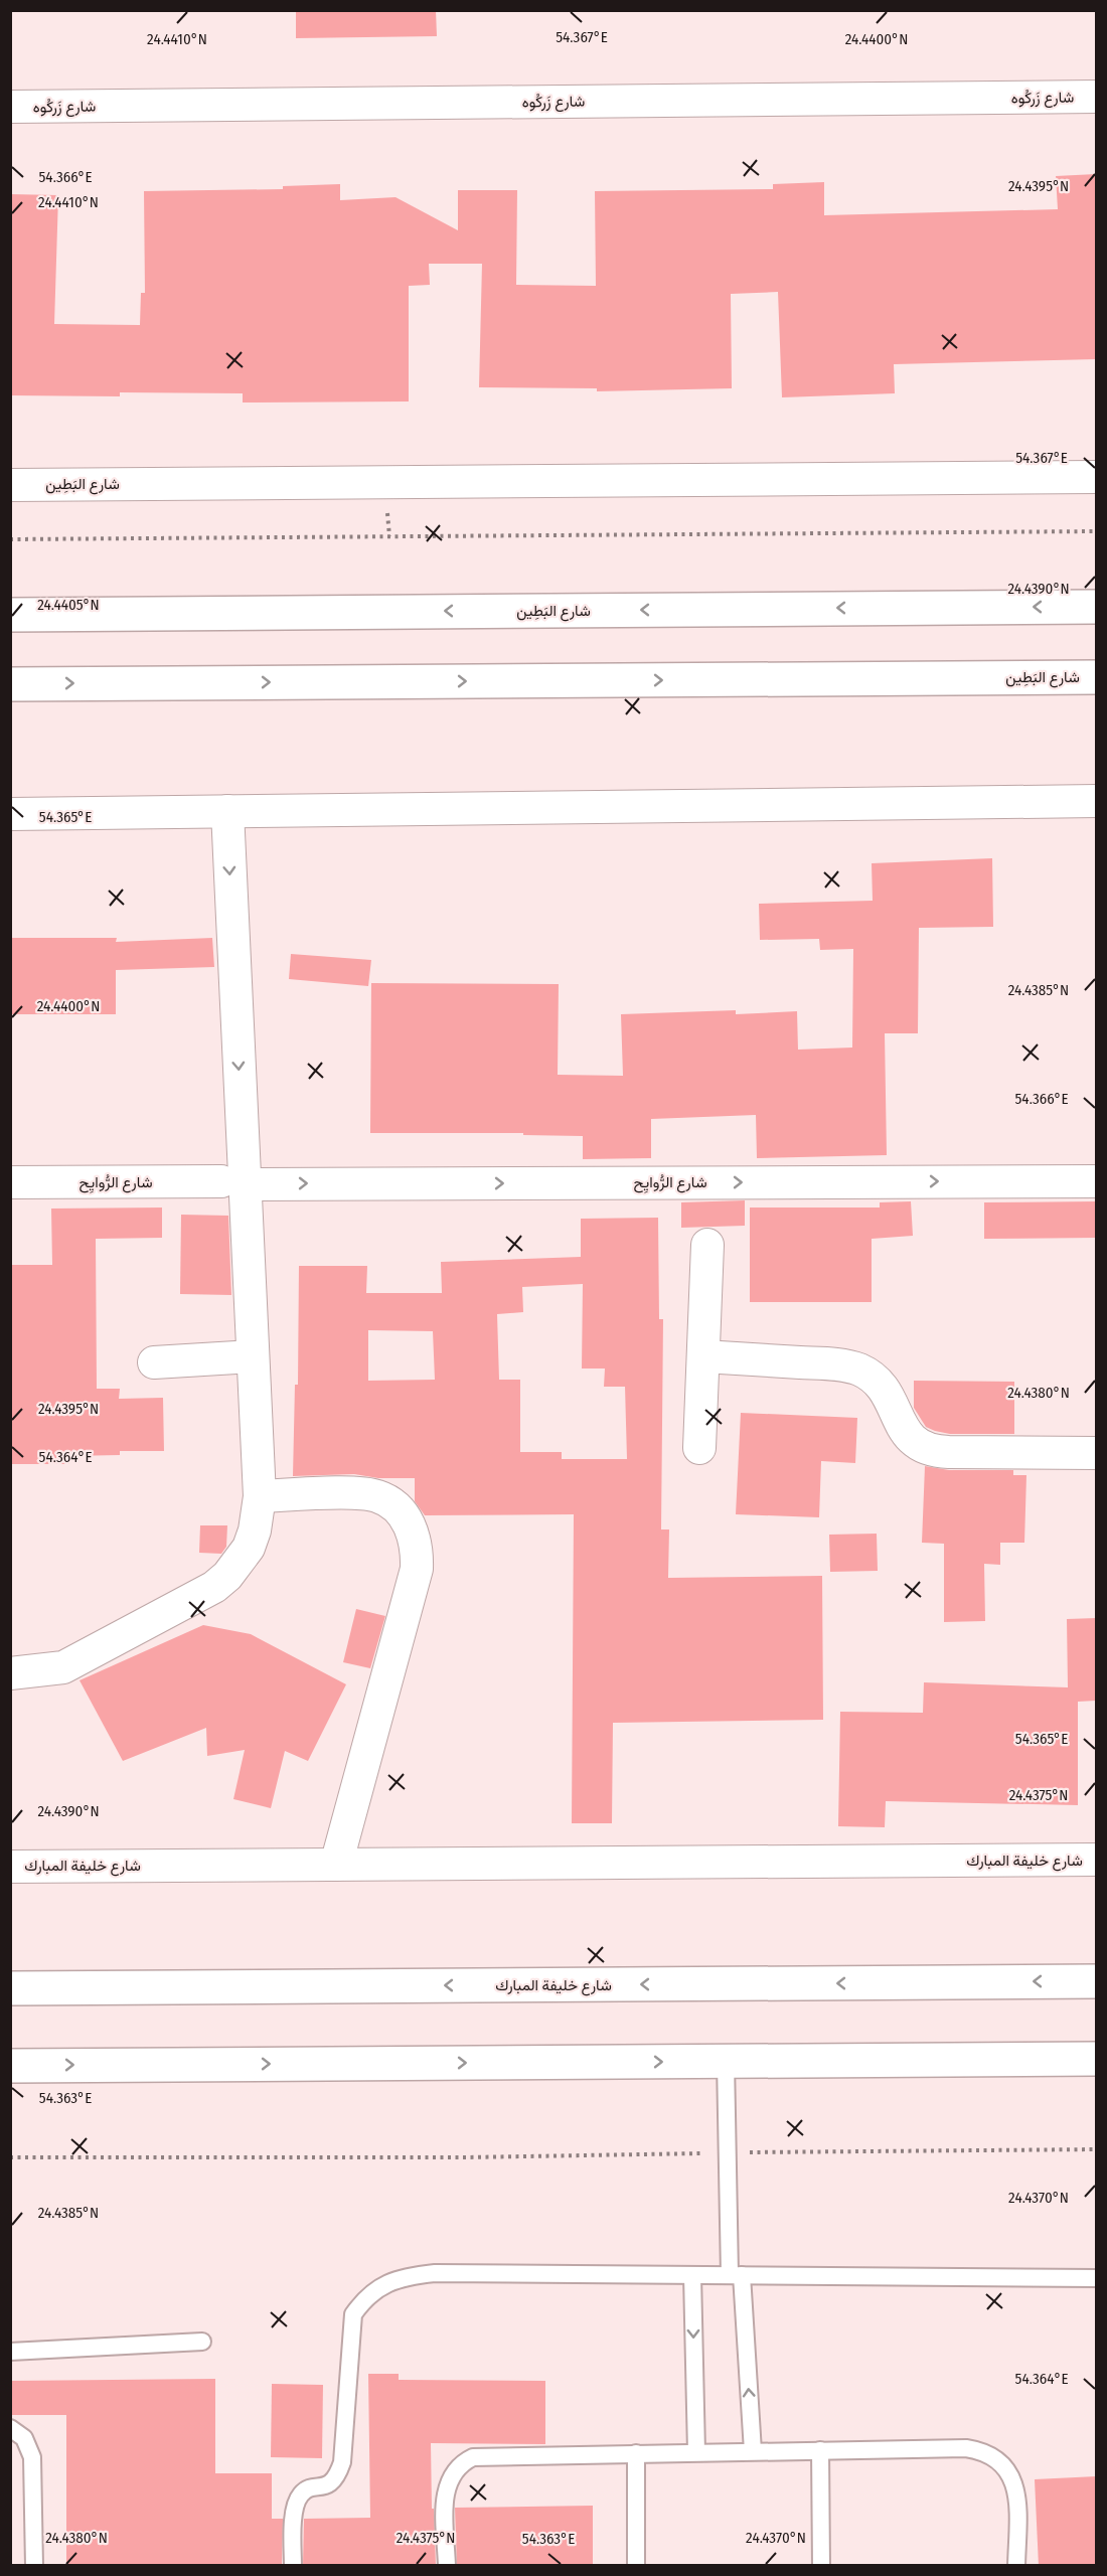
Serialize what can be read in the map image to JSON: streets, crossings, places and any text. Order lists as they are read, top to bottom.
{
  "streets": {
    "main road": ["شارع البَطِين", "شارع خليفة المبارك"],
    "street": ["شارع زَركُوه", "شارع الرُّوايِح"]
  },
  "coordinates": [
    "54.367°E",
    "24.4410°N",
    "24.4400°N",
    "54.366°E",
    "24.4395°N",
    "24.4390°N",
    "24.4405°N",
    "54.365°E",
    "24.4385°N",
    "24.4380°N",
    "54.364°E",
    "24.4375°N",
    "54.363°E",
    "24.4370°N"
  ]
}
